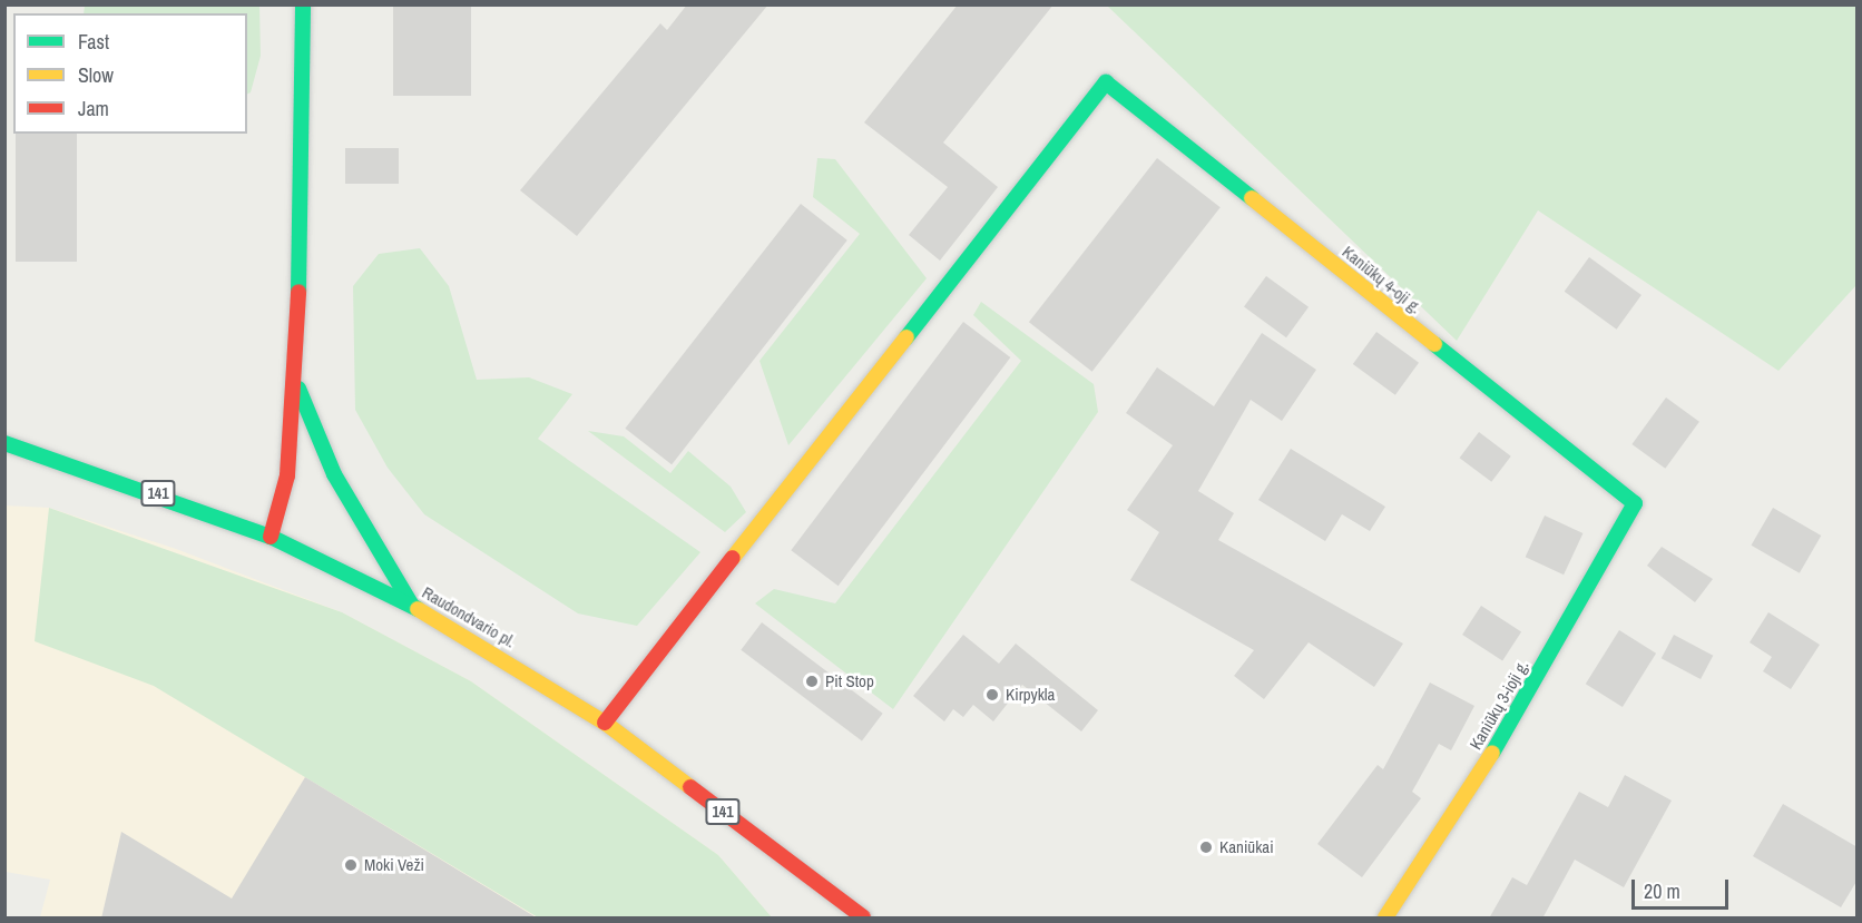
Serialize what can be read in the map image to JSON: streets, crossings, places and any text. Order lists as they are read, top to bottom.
{
  "streets": {
    "street": [
      "Kaniūkų 4-oji g.",
      "141",
      "Raudondvario pl.",
      "Kaniūkų 3-ioji g."
    ]
  },
  "crossings": [
    ["Kaniūkų 4-oji g.", "Raudondvario pl."],
    ["Kaniūkų 4-oji g.", "Kaniūkų 3-ioji g."]
  ],
  "places": [
    "Pit Stop",
    "Kirpykla",
    "Kaniūkai",
    "Moki Veži"
  ],
  "legend": ["Fast", "Slow", "Jam"],
  "scale_bar": "20 m"
}
